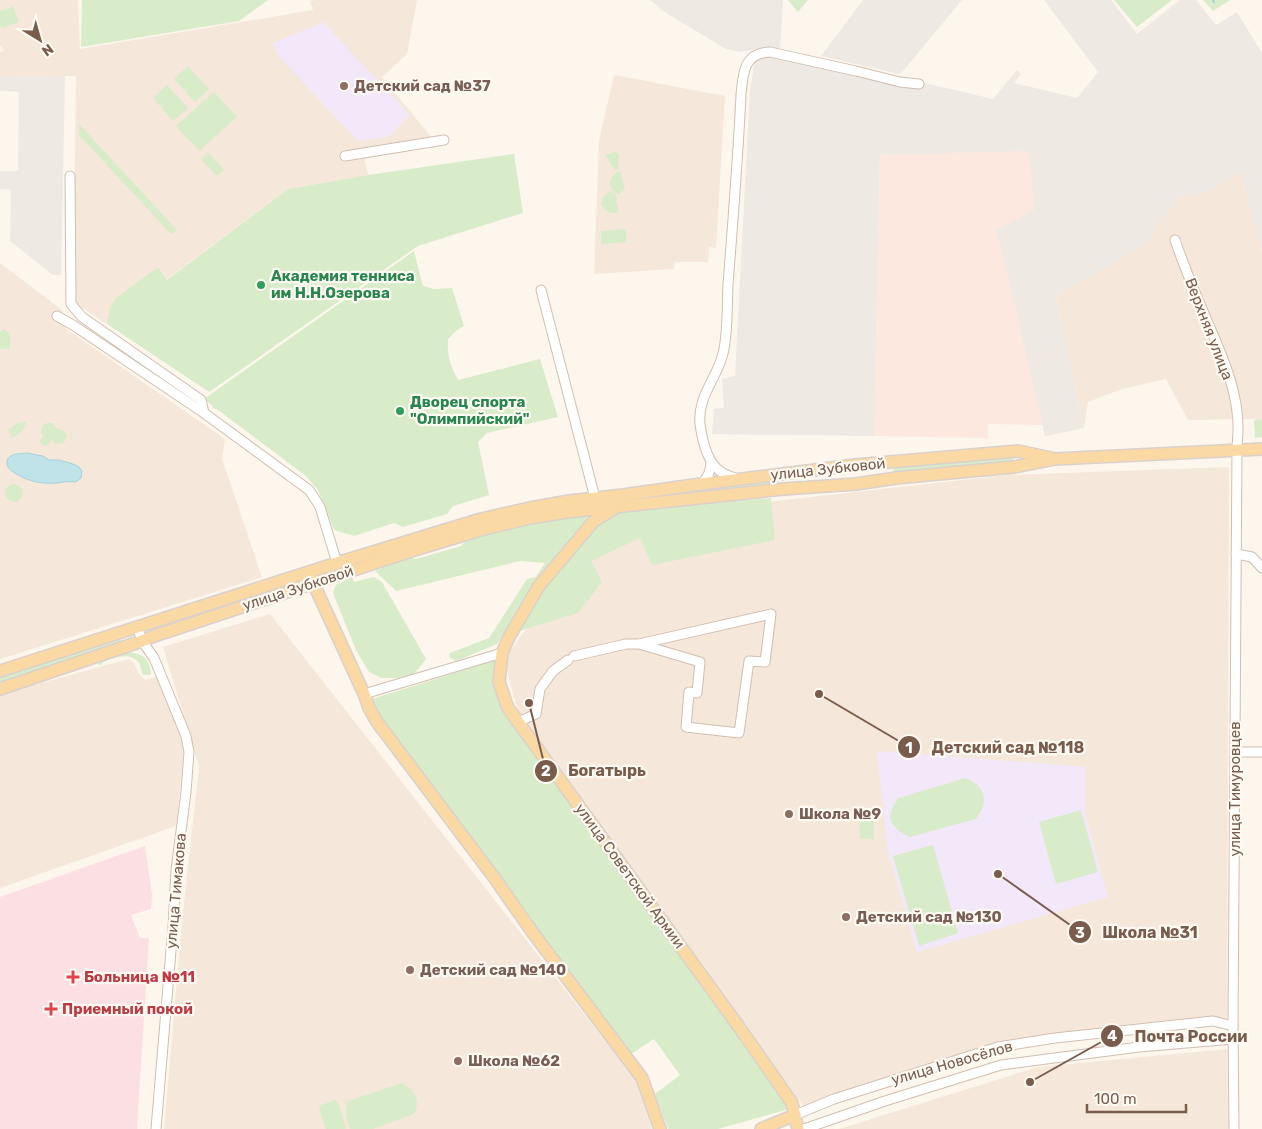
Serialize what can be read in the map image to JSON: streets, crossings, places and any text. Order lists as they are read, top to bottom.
{
  "streets": {
    "main road": ["улица Зубковой", "улица Советской Армии", "улица Новосёлов"],
    "street": ["Верхняя улица", "улица Тимуровцев", "улица Тимакова"]
  },
  "crossings": [
    ["Верхняя улица", "улица Зубковой"],
    ["Верхняя улица", "улица Тимуровцев"],
    ["улица Зубковой", "улица Тимуровцев"],
    ["улица Зубковой", "улица Советской Армии"],
    ["улица Зубковой", "улица Тимакова"],
    ["улица Тимуровцев", "улица Новосёлов"],
    ["улица Советской Армии", "улица Новосёлов"]
  ],
  "places": {
    "other": [
      "Детский сад №37",
      "Академия тенниса им Н.Н.Озерова",
      "Дворец спорта \"Олимпийский\"",
      "Детский сад №118",
      "Богатырь",
      "Школа №9",
      "Школа №31",
      "Детский сад №130",
      "Детский сад №140",
      "Школа №62",
      "Почта России"
    ],
    "health": ["Больница №11", "Приемный покой"]
  },
  "scale_bar": "100 m",
  "north": "bottom right"
}
